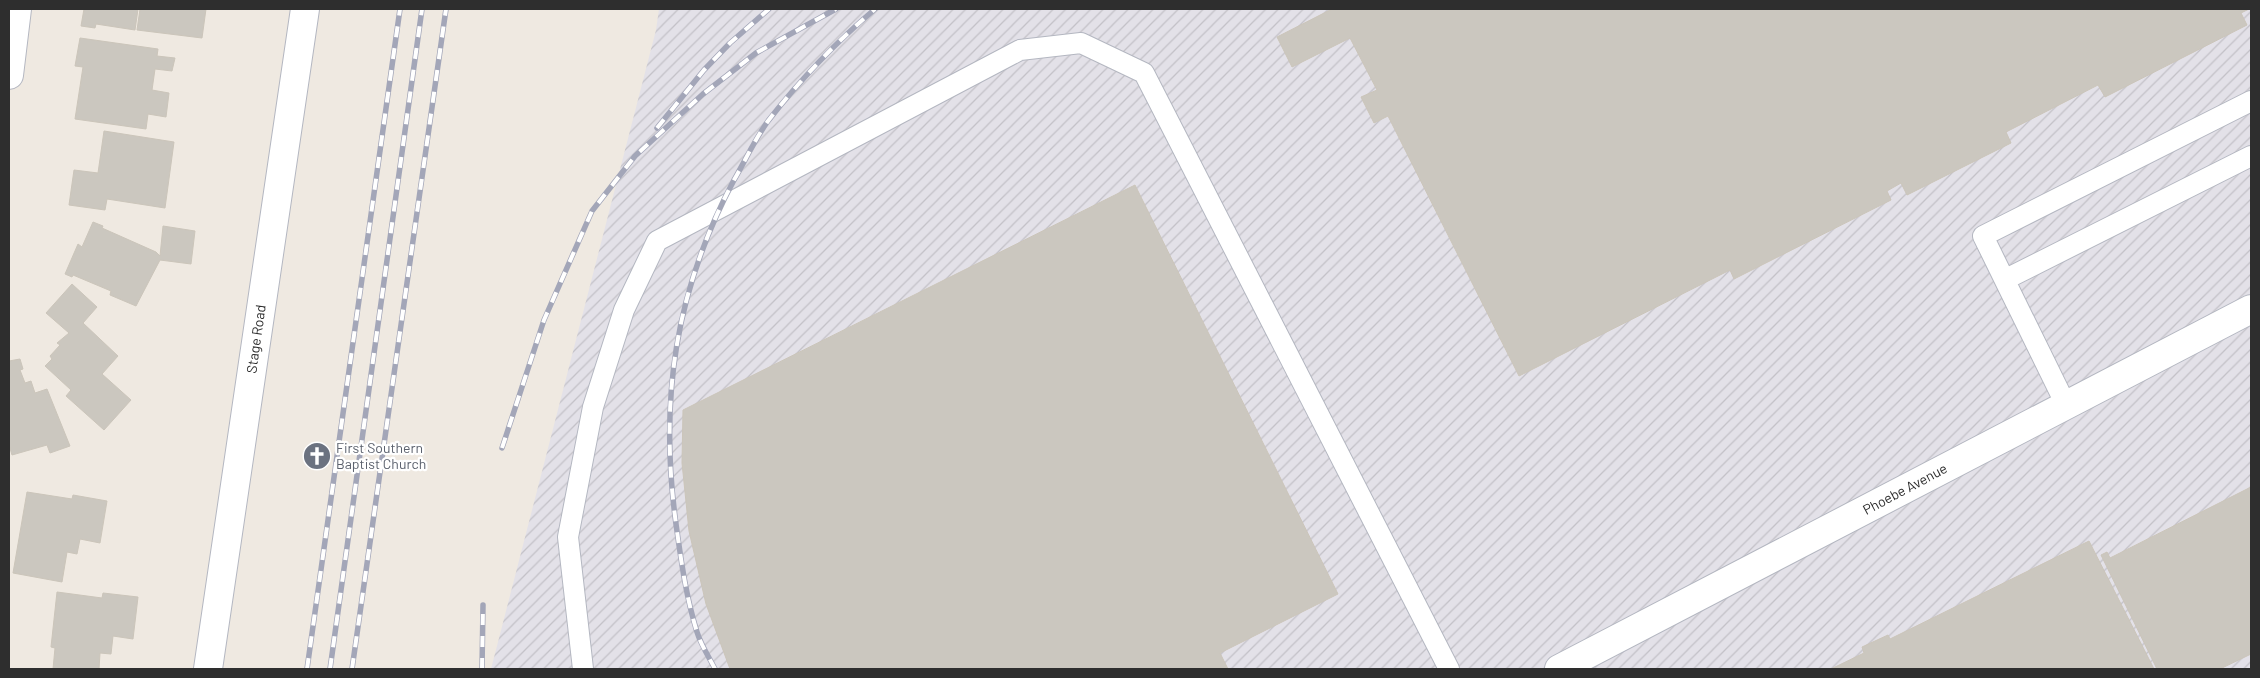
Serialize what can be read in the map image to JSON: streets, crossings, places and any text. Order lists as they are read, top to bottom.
{
  "streets": {
    "street": ["Stage Road", "Phoebe Avenue"]
  },
  "places": {
    "church": ["First Southern Baptist Church"]
  }
}
